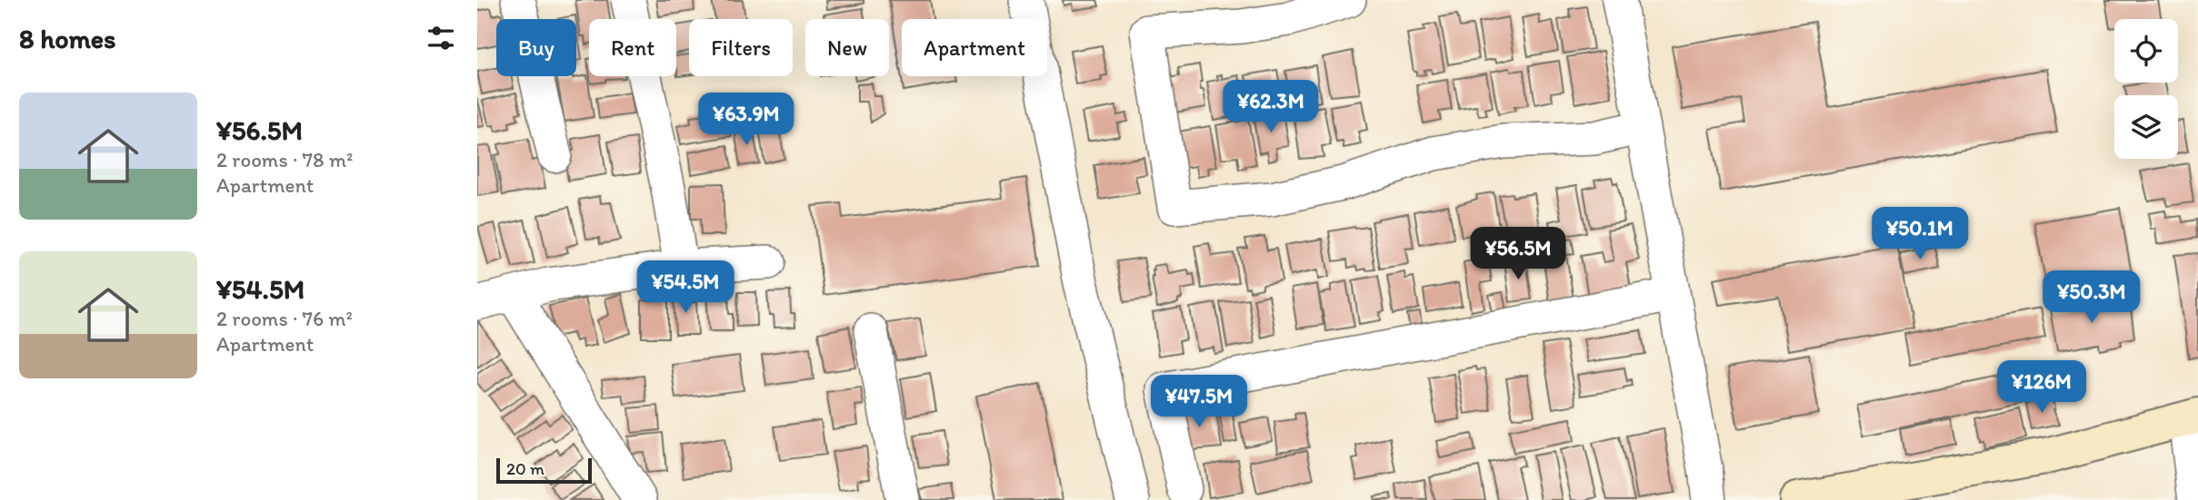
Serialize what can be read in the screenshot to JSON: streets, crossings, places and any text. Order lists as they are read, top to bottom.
{
  "scale_bar": "20 m",
  "page": {
    "heading": "8 homes",
    "chip": [
      "Buy",
      "Rent",
      "Filters",
      "New",
      "Apartment"
    ],
    "list": [
      {
        "name": "¥56.5M",
        "note": "2 rooms · 78 m² · Apartment"
      },
      {
        "name": "¥54.5M",
        "note": "2 rooms · 76 m² · Apartment"
      }
    ],
    "price": [
      "¥62.3M",
      "¥63.9M",
      "¥50.1M",
      "¥56.5M",
      "¥54.5M",
      "¥50.3M",
      "¥126M",
      "¥47.5M"
    ],
    "scale": "20 m"
  }
}
